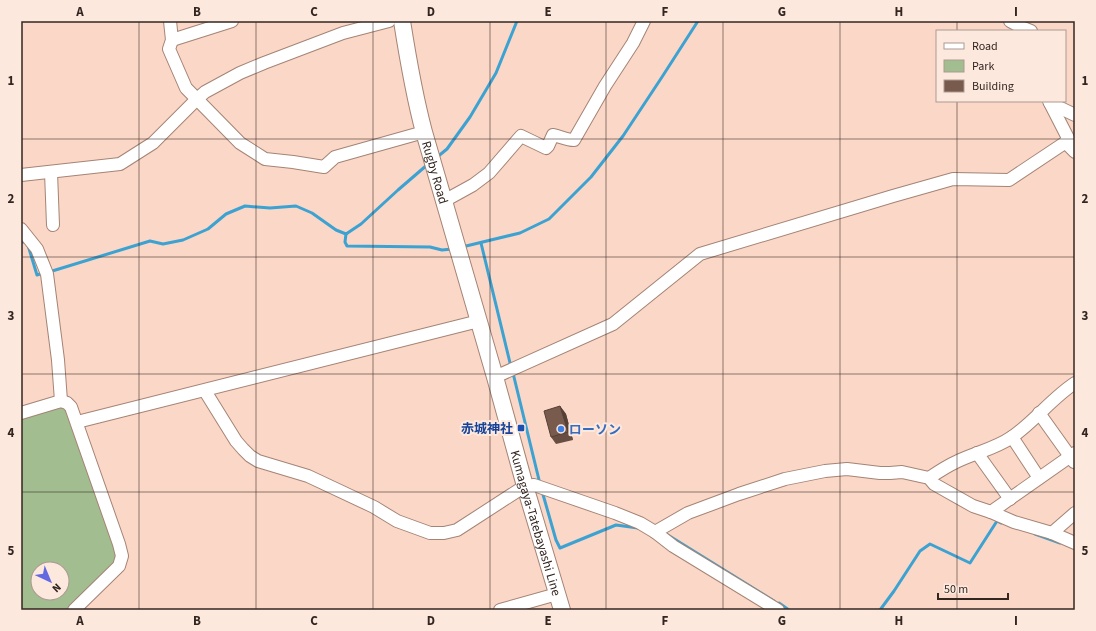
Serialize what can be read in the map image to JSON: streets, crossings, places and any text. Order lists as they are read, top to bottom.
{
  "streets": {
    "main road": ["Rugby Road", "Kumagaya-Tatebayashi Line"]
  },
  "crossings": [
    ["Rugby Road", "Kumagaya-Tatebayashi Line"]
  ],
  "places": {
    "transit": ["赤城神社"],
    "other": ["ローソン"]
  },
  "legend": ["Road", "Park", "Building"],
  "scale_bar": "50 m",
  "north": "bottom right",
  "grid": {
    "columns": [
      "A",
      "B",
      "C",
      "D",
      "E",
      "F",
      "G",
      "H",
      "I"
    ],
    "rows": [
      "1",
      "2",
      "3",
      "4",
      "5"
    ]
  }
}
